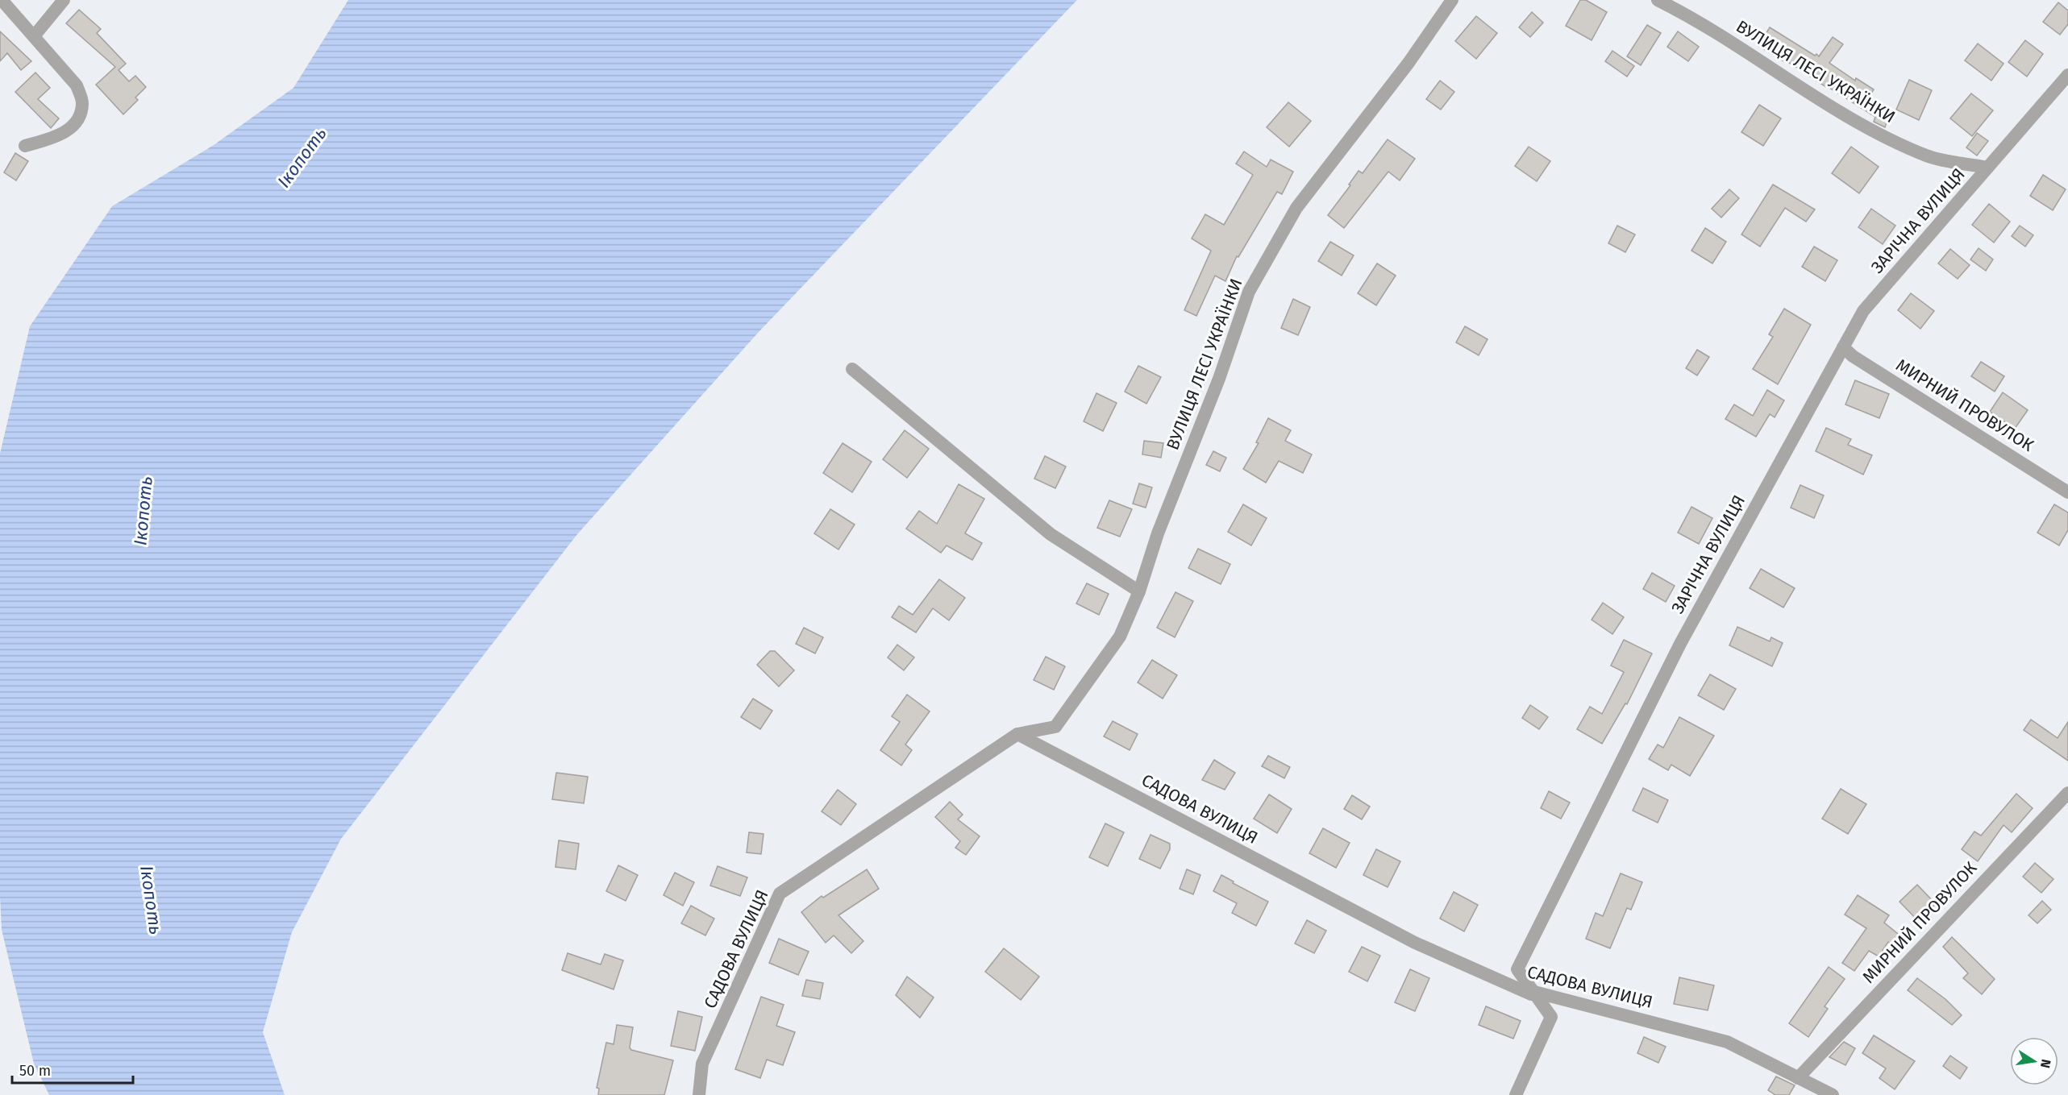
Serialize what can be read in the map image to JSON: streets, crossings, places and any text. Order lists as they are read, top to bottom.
{
  "streets": {
    "street": [
      "ВУЛИЦЯ ЛЕСІ УКРАЇНКИ",
      "ЗАРІЧНА ВУЛИЦЯ",
      "МИРНИЙ ПРОВУЛОК",
      "САДОВА ВУЛИЦЯ"
    ]
  },
  "crossings": [
    ["ВУЛИЦЯ ЛЕСІ УКРАЇНКИ", "ЗАРІЧНА ВУЛИЦЯ"],
    ["ВУЛИЦЯ ЛЕСІ УКРАЇНКИ", "САДОВА ВУЛИЦЯ"],
    ["ЗАРІЧНА ВУЛИЦЯ", "МИРНИЙ ПРОВУЛОК"],
    ["ЗАРІЧНА ВУЛИЦЯ", "САДОВА ВУЛИЦЯ"],
    ["МИРНИЙ ПРОВУЛОК", "САДОВА ВУЛИЦЯ"]
  ],
  "water": ["Ікопоть"],
  "scale_bar": "50 m",
  "north": "right"
}
